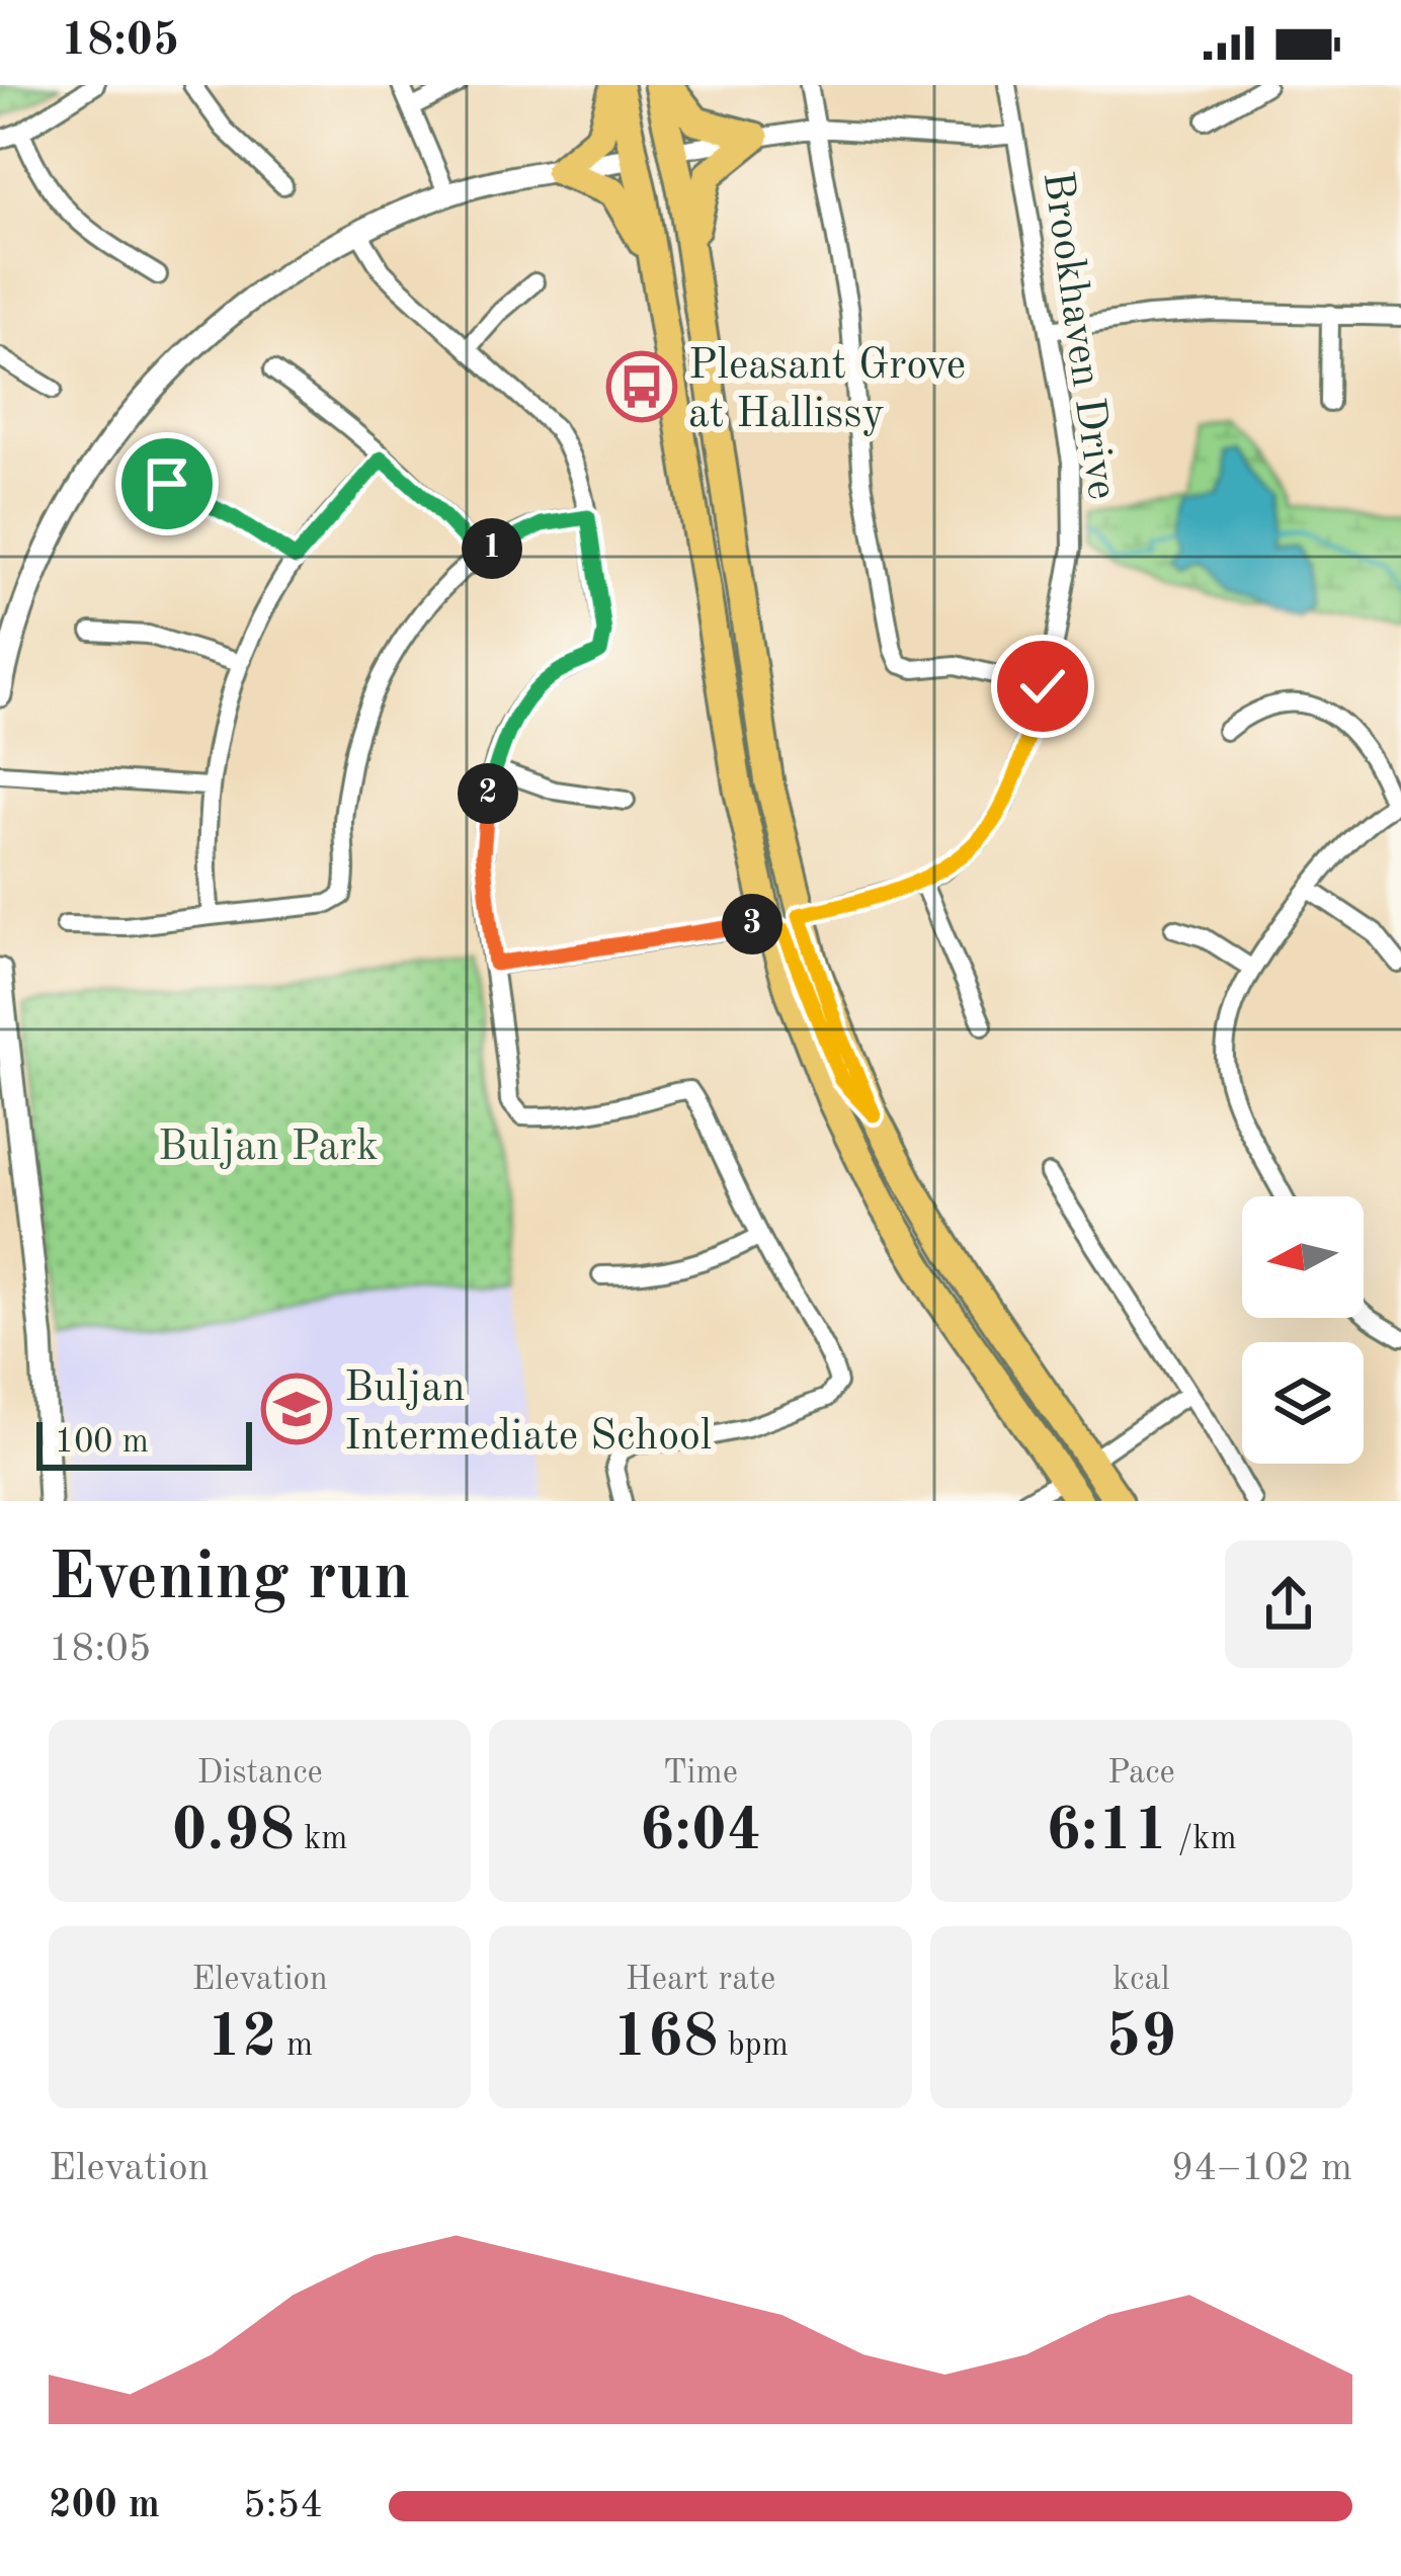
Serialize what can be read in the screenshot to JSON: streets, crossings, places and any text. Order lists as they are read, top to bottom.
{
  "streets": {
    "street": ["Brookhaven Drive"]
  },
  "parks": ["Buljan Park"],
  "places": {
    "bus stop": ["Pleasant Grove at Hallissy"],
    "school or university": ["Buljan Intermediate School"]
  },
  "scale_bar": "100 m",
  "north": "left",
  "page": {
    "status": "18:05",
    "pins": ["1", "2", "3"],
    "scale": "100 m",
    "heading": ["Evening run", "18:05"],
    "stats": [
      ["Distance", "0.98 km"],
      ["Time", "6:04"],
      ["Pace", "6:11 /km"],
      ["Elevation", "12 m"],
      ["Heart rate", "168 bpm"],
      ["kcal", "59"]
    ],
    "chart": ["Elevation", "94–102 m"],
    "list": [
      {
        "name": "200 m",
        "note": "5:54"
      }
    ]
  }
}
